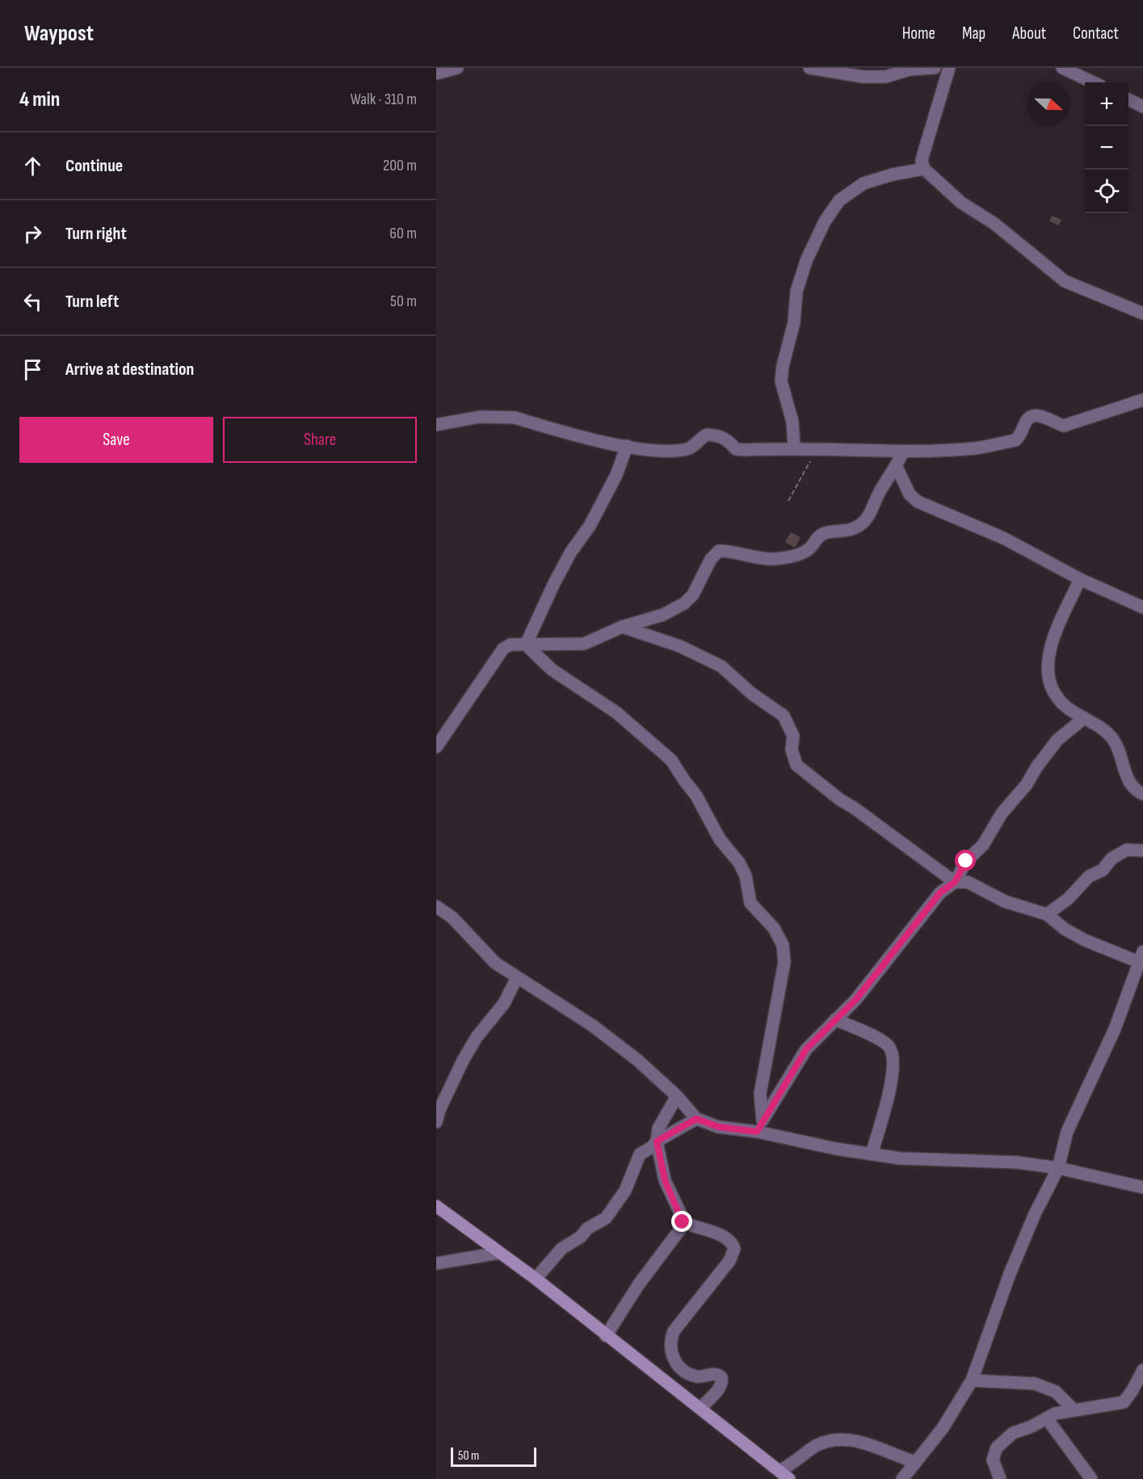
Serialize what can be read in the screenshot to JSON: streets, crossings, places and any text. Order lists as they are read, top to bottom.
{
  "scale_bar": "50 m",
  "north": "right",
  "page": {
    "header": "Waypost",
    "nav": [
      "Home",
      "Map",
      "About",
      "Contact"
    ],
    "heading": ["4 min", "Walk · 310 m"],
    "map_buttons": ["+", "−"],
    "list": [
      ["Continue", "200 m"],
      ["Turn right", "60 m"],
      ["Turn left", "50 m"],
      "Arrive at destination"
    ],
    "buttons": ["Save", "Share"],
    "scale": "50 m"
  }
}
